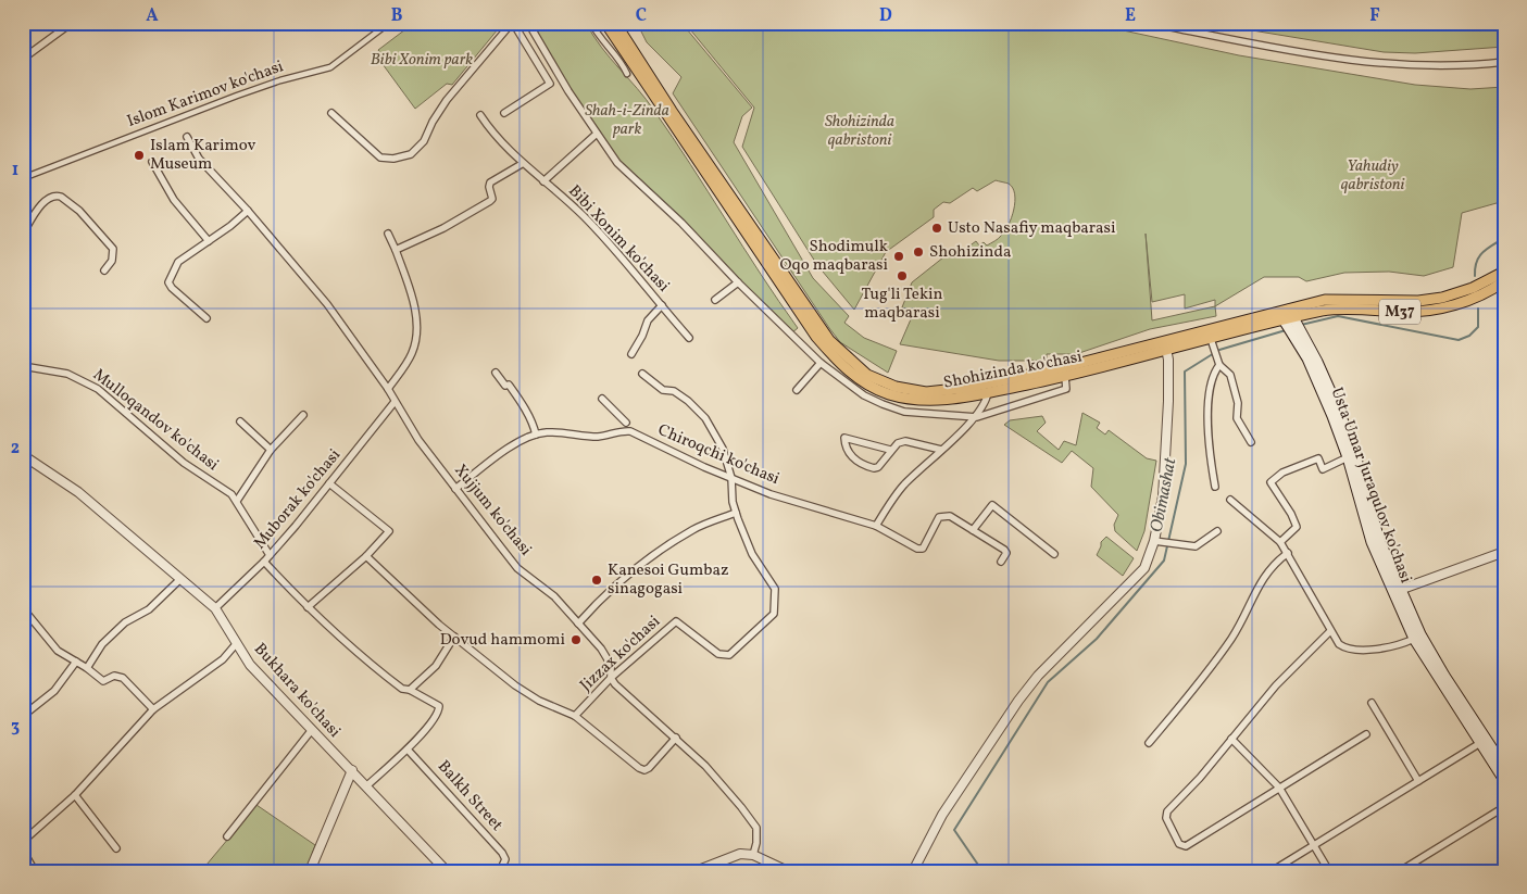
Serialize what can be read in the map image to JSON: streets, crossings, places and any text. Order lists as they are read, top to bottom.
{
  "streets": {
    "main road": ["M37", "Shohizinda ko'chasi", "Usta Umar Juraqulov ko'chasi"],
    "street": [
      "Islom Karimov ko'chasi",
      "Bibi Xonim ko'chasi",
      "Mulloqandov ko'chasi",
      "Chiroqchi ko'chasi",
      "Muborak ko'chasi",
      "Xujjum ko'chasi",
      "Jizzax ko'chasi",
      "Bukhara ko'chasi",
      "Balkh Street"
    ]
  },
  "crossings": [
    ["Shohizinda ko'chasi", "Usta Umar Juraqulov ko'chasi"],
    ["Mulloqandov ko'chasi", "Muborak ko'chasi"],
    ["Mulloqandov ko'chasi", "Balkh Street"],
    ["Chiroqchi ko'chasi", "Xujjum ko'chasi"],
    ["Chiroqchi ko'chasi", "Jizzax ko'chasi"],
    ["Muborak ko'chasi", "Xujjum ko'chasi"],
    ["Muborak ko'chasi", "Bukhara ko'chasi"],
    ["Xujjum ko'chasi", "Jizzax ko'chasi"]
  ],
  "water": ["Obimashat"],
  "parks": [
    "Bibi Xonim park",
    "Shah-i-Zinda park",
    "Shohizinda qabristoni",
    "Yahudiy qabristoni"
  ],
  "places": [
    "Islam Karimov Museum",
    "Usto Nasafiy maqbarasi",
    "Shohizinda",
    "Shodimulk Oqo maqbarasi",
    "Tug'li Tekin maqbarasi",
    "Kanesoi Gumbaz sinagogasi",
    "Dovud hammomi"
  ],
  "grid": {
    "columns": [
      "A",
      "B",
      "C",
      "D",
      "E",
      "F"
    ],
    "rows": ["1", "2", "3"]
  }
}
